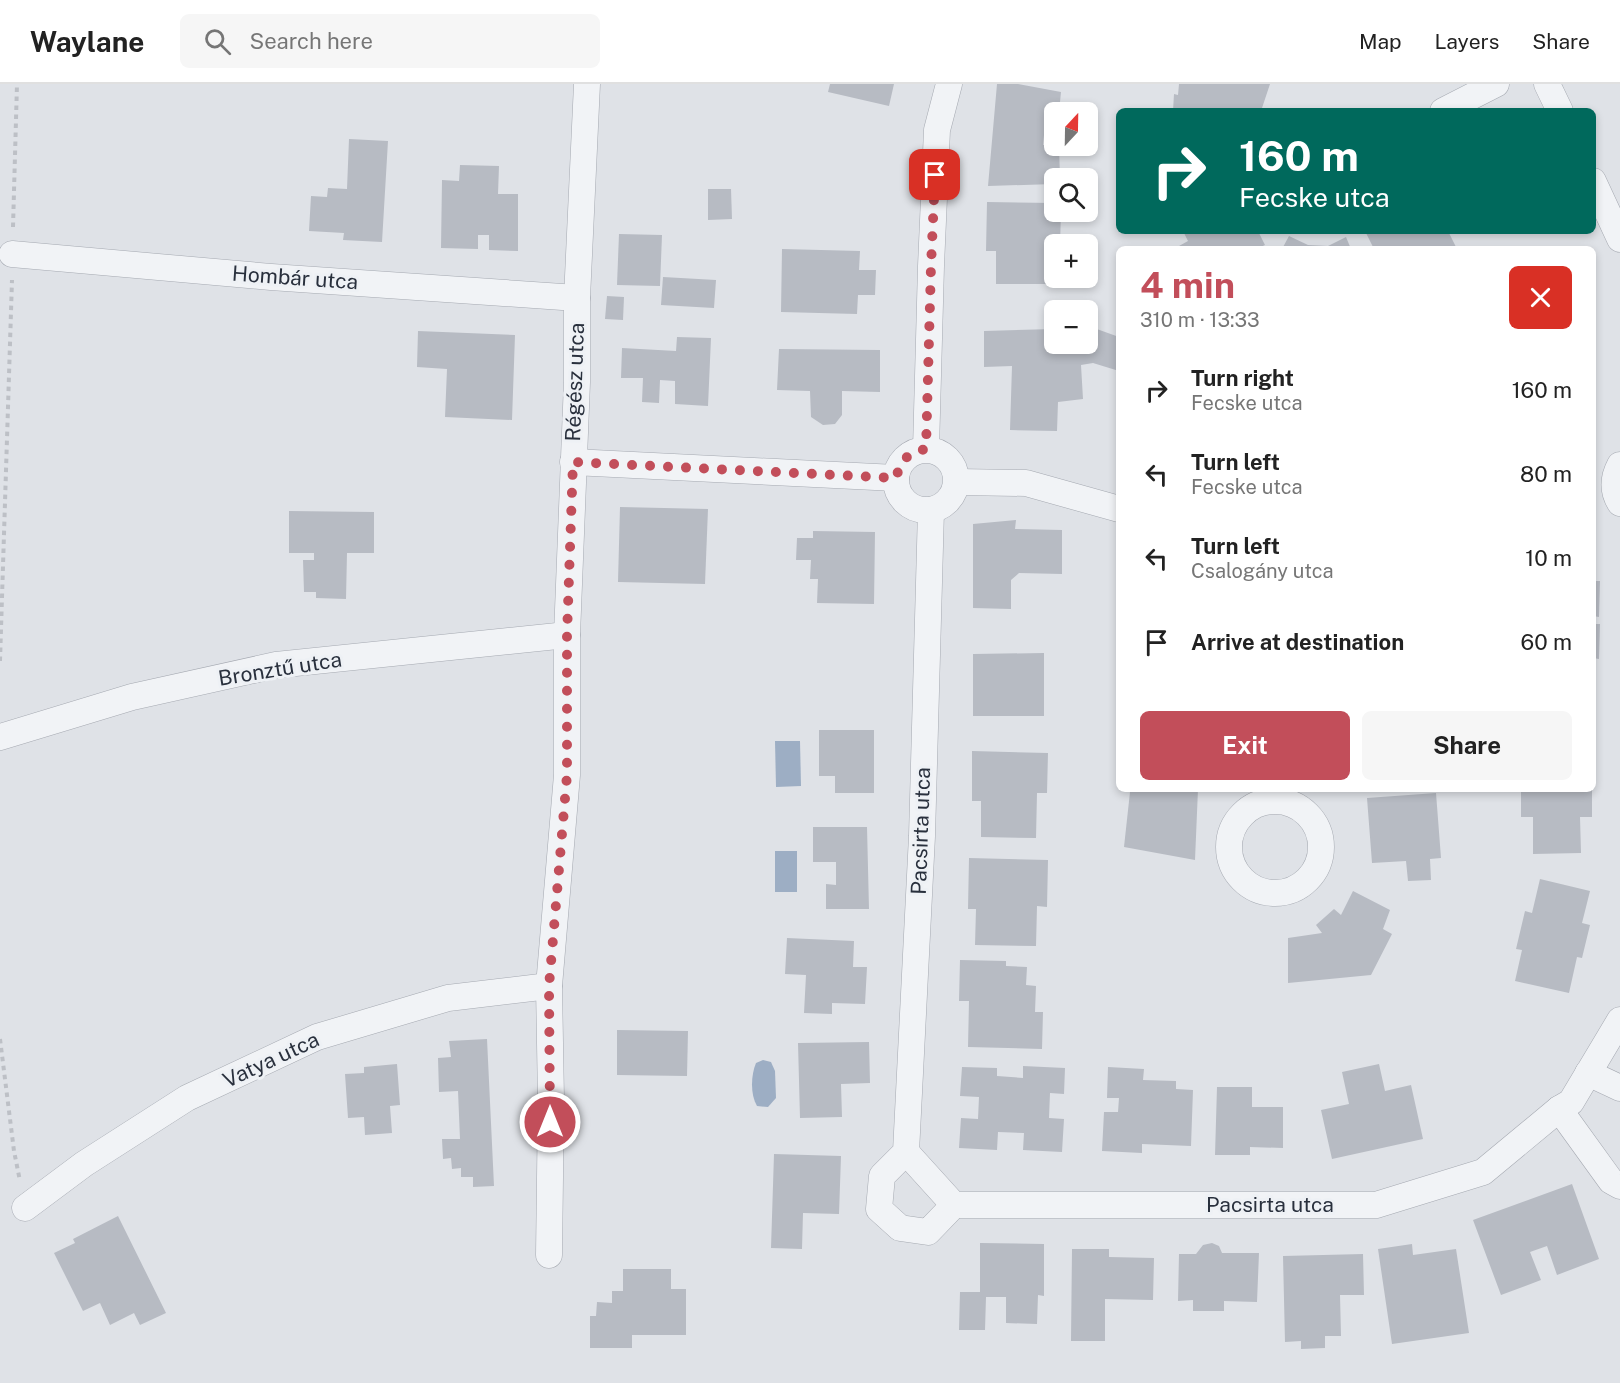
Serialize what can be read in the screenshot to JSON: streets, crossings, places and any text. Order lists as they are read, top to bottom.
{
  "streets": {
    "street": [
      "Hombár utca",
      "Régész utca",
      "Bronztű utca",
      "Pacsirta utca",
      "Vatya utca"
    ]
  },
  "crossings": [
    ["Hombár utca", "Régész utca"],
    ["Régész utca", "Bronztű utca"],
    ["Régész utca", "Vatya utca"]
  ],
  "north": "top",
  "page": {
    "header": "Waylane",
    "search": "Search here",
    "nav": ["Map", "Layers", "Share"],
    "map_buttons": ["+", "−"],
    "turn": ["160 m", "Fecske utca"],
    "heading": ["4 min", "310 m · 13:33"],
    "list": [
      {
        "name": "Turn right",
        "note": "Fecske utca",
        "value": "160 m"
      },
      {
        "name": "Turn left",
        "note": "Fecske utca",
        "value": "80 m"
      },
      {
        "name": "Turn left",
        "note": "Csalogány utca",
        "value": "10 m"
      },
      {
        "name": "Arrive at destination",
        "value": "60 m"
      }
    ],
    "buttons": ["Exit", "Share"]
  }
}
